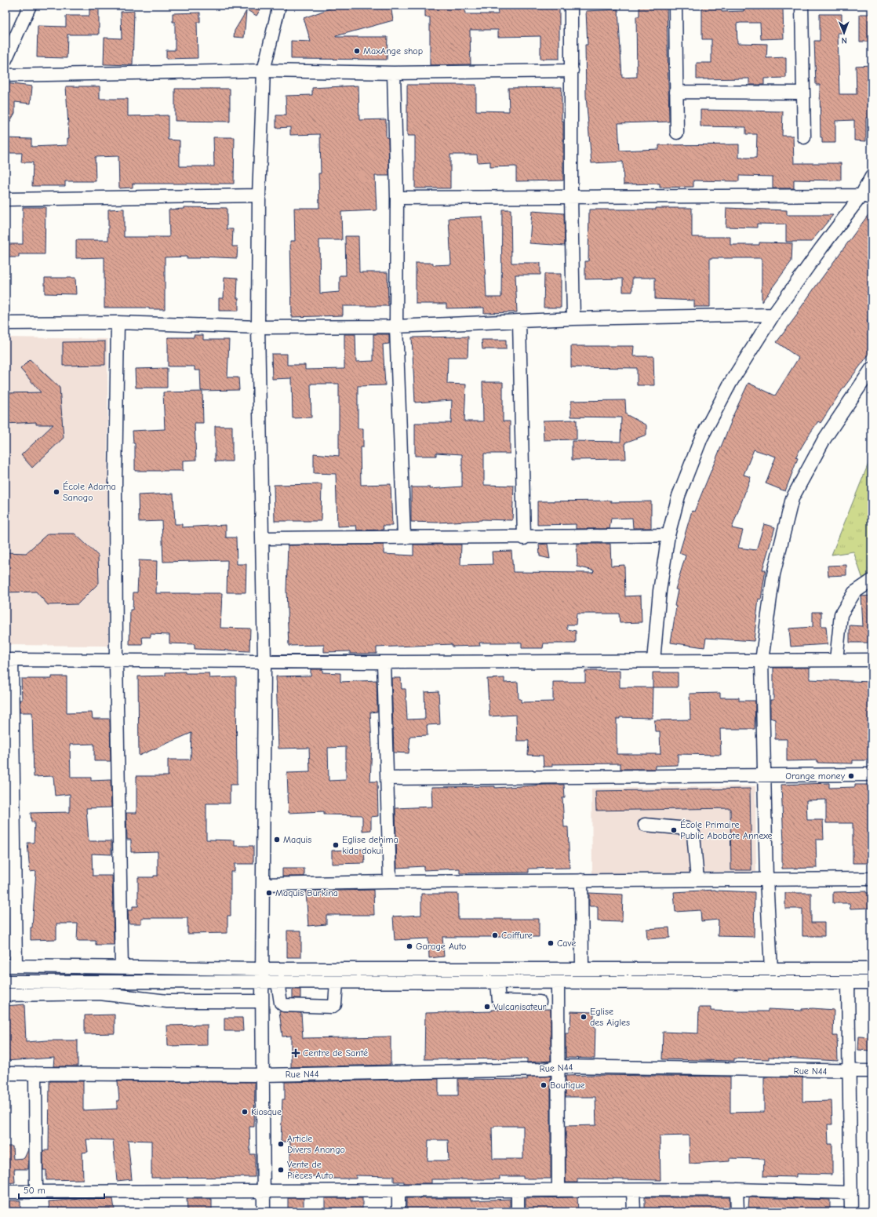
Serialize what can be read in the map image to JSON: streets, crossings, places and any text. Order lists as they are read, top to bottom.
{
  "streets": {
    "street": ["Rue N44"]
  },
  "places": {
    "other": [
      "MaxAnge shop",
      "École Adama Sanogo",
      "Orange money",
      "École Primaire Public Abobote Annexe",
      "Maquis",
      "Eglise dehima kida dokui",
      "Maquis Burkina",
      "Coiffure",
      "Cave",
      "Garage Auto",
      "Vulcanisateur",
      "Eglise des Aigles",
      "Boutique",
      "Kiosque",
      "Article Divers Anango",
      "Vente de Pièces Auto"
    ],
    "health": ["Centre de Santé"]
  },
  "scale_bar": "50 m",
  "north": "bottom"
}
